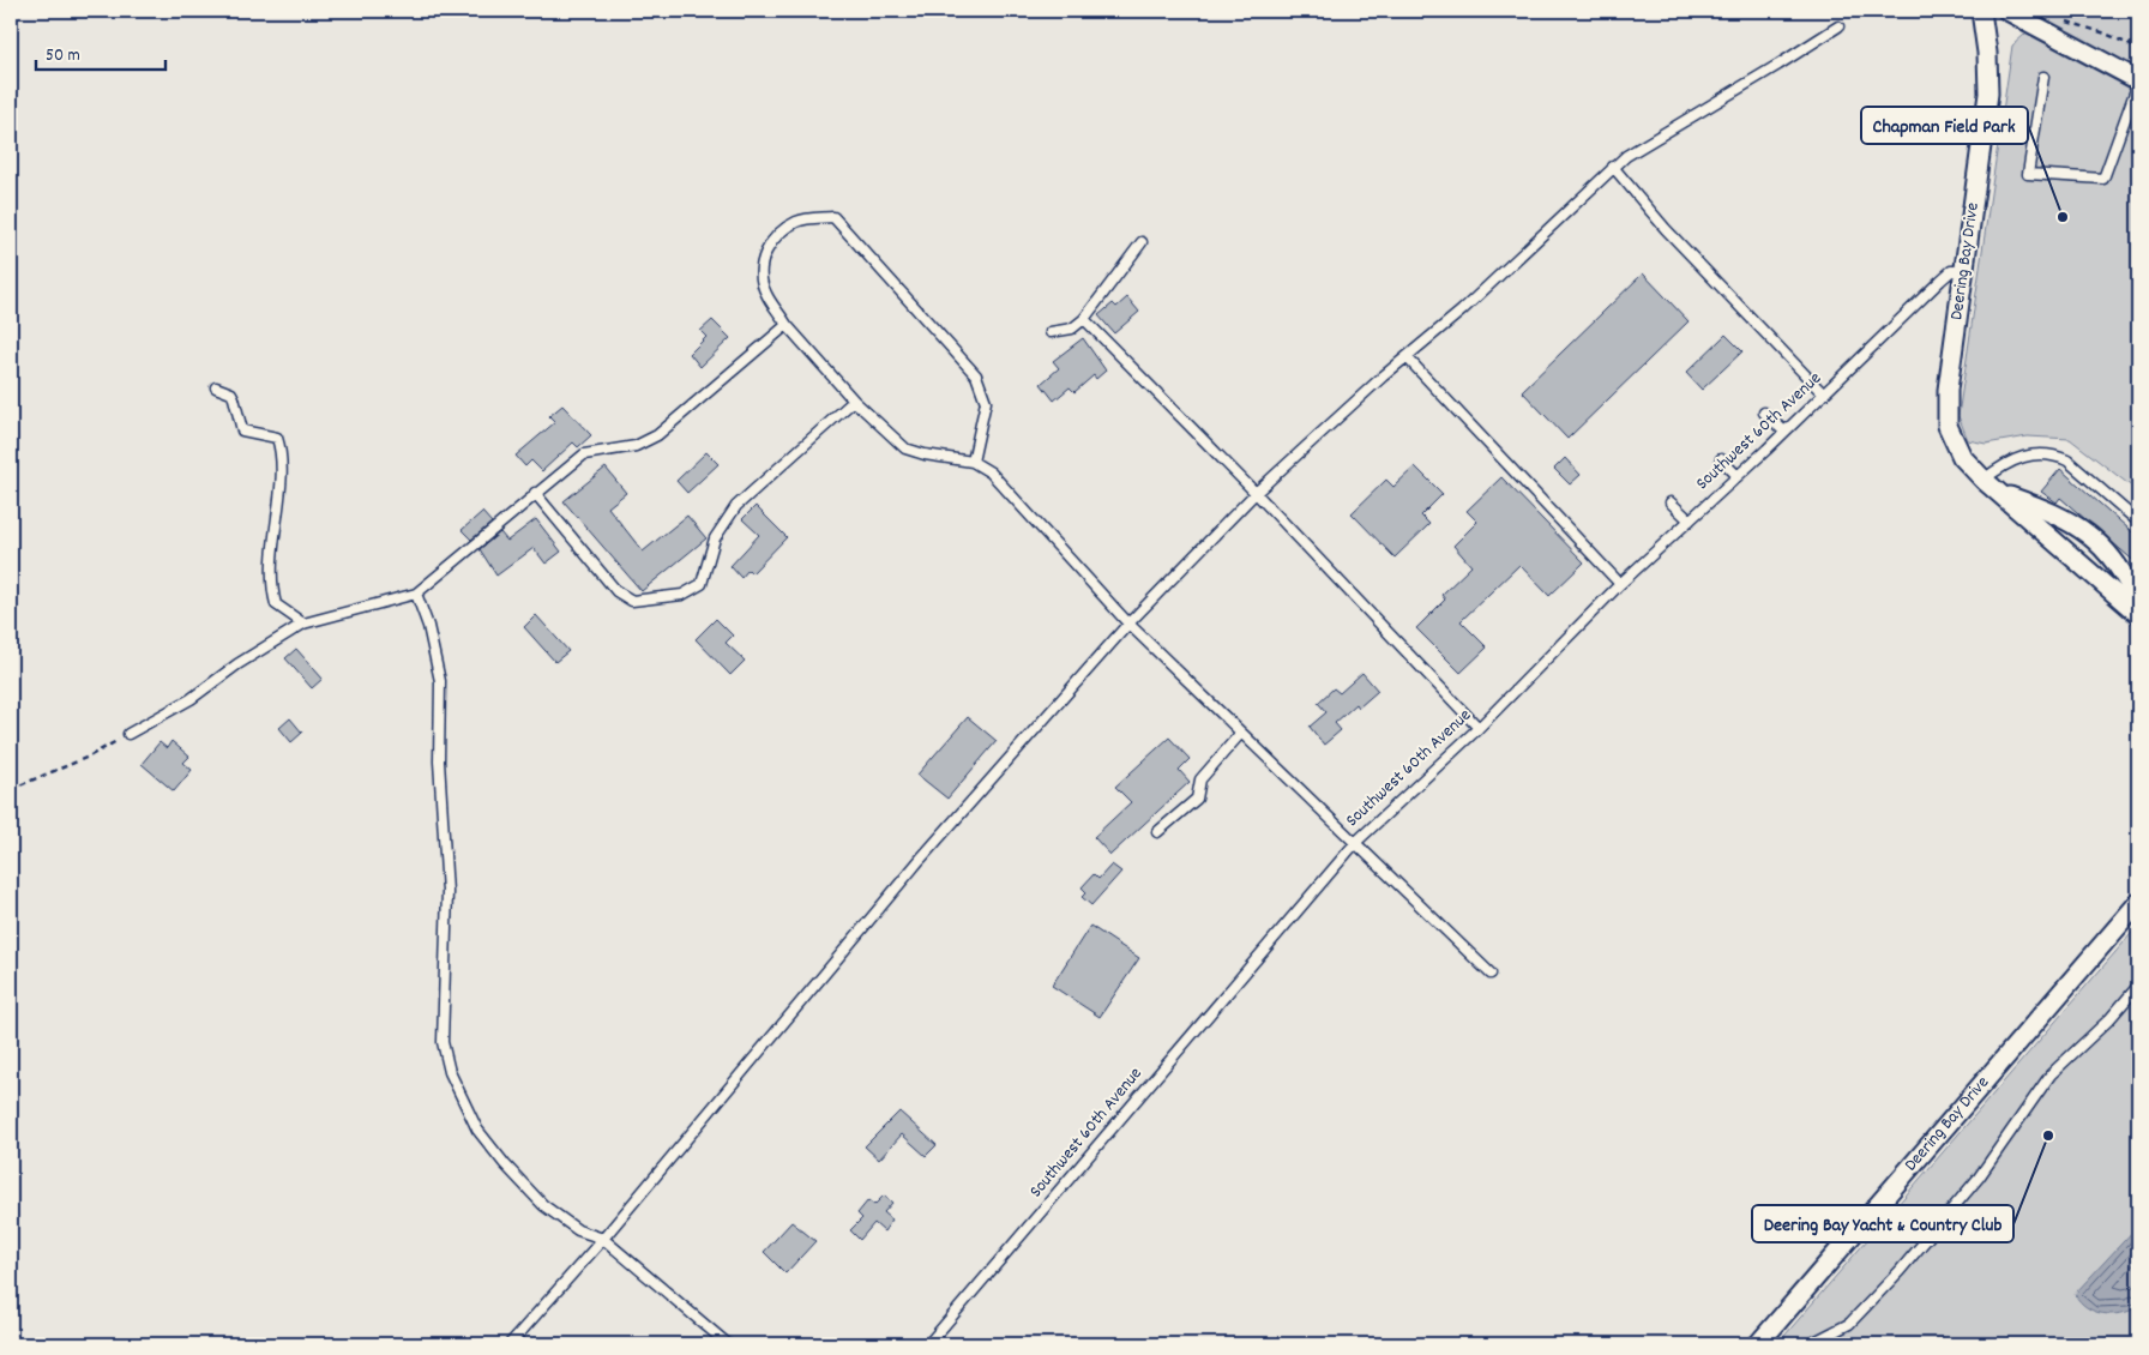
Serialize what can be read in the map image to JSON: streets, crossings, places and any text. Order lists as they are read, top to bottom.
{
  "streets": {
    "street": ["Deering Bay Drive"],
    "lane": ["Southwest 60th Avenue"]
  },
  "crossings": [
    ["Deering Bay Drive", "Southwest 60th Avenue"]
  ],
  "places": ["Chapman Field Park", "Deering Bay Yacht & Country Club"],
  "scale_bar": "50 m"
}
